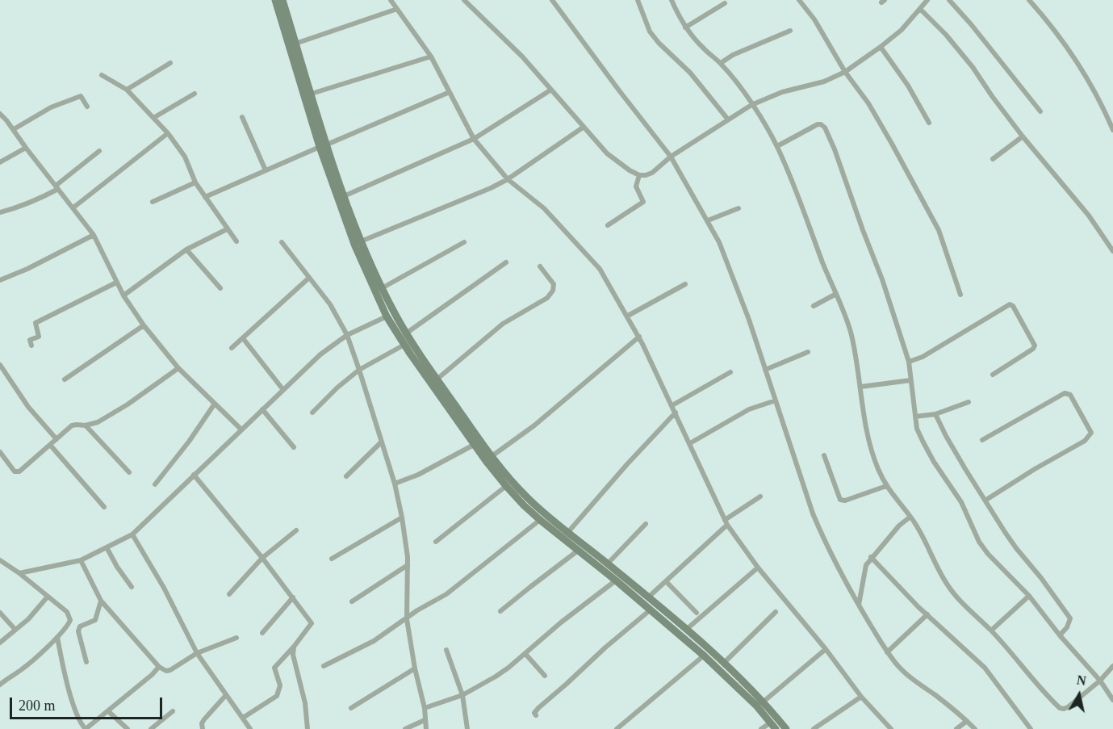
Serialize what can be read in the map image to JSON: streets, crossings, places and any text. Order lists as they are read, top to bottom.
{
  "scale_bar": "200 m",
  "north": "top"
}
